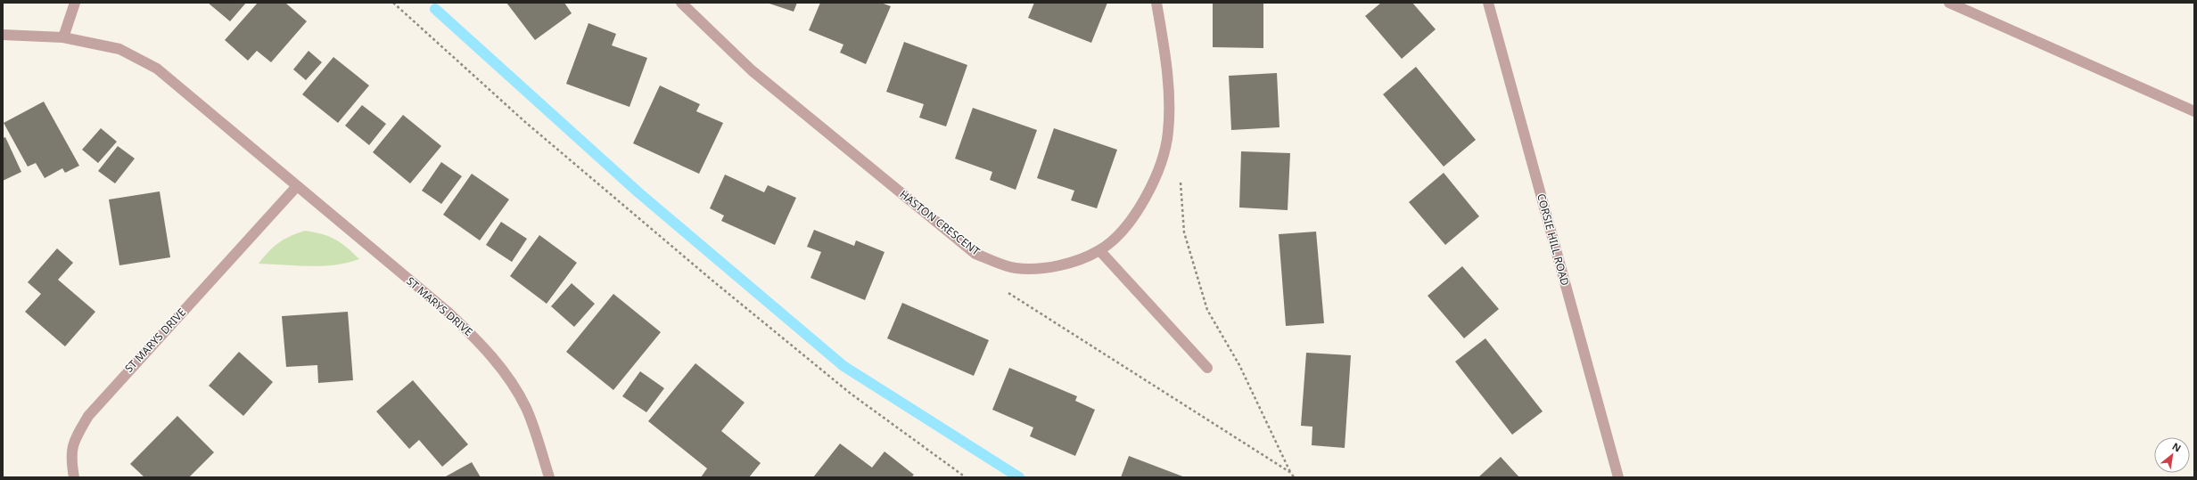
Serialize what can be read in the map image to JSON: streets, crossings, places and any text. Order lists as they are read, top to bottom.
{
  "streets": {
    "street": ["HASTON CRESCENT", "CORSIE HILL ROAD", "ST MARYS DRIVE"]
  },
  "north": "top right"
}
